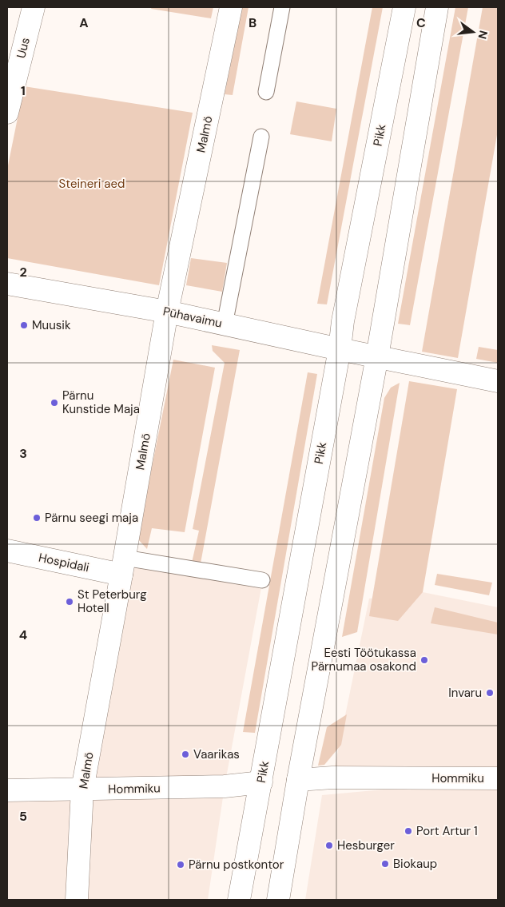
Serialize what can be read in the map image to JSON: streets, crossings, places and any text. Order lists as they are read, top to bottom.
{
  "streets": {
    "street": [
      "Uus",
      "Malmö",
      "Pikk",
      "Pühavaimu",
      "Hospidali",
      "Hommiku"
    ]
  },
  "crossings": [
    ["Malmö", "Pühavaimu"],
    ["Malmö", "Hospidali"],
    ["Malmö", "Hommiku"],
    ["Pikk", "Pühavaimu"],
    ["Pikk", "Hommiku"]
  ],
  "parks": ["Steineri aed"],
  "places": [
    "Muusik",
    "Pärnu Kunstide Maja",
    "Pärnu seegi maja",
    "St Peterburg Hotell",
    "Eesti Töötukassa Pärnumaa osakond",
    "Invaru",
    "Vaarikas",
    "Port Artur 1",
    "Hesburger",
    "Biokaup",
    "Pärnu postkontor"
  ],
  "north": "right",
  "grid": {
    "columns": ["A", "B", "C"],
    "rows": [
      "1",
      "2",
      "3",
      "4",
      "5"
    ]
  }
}
